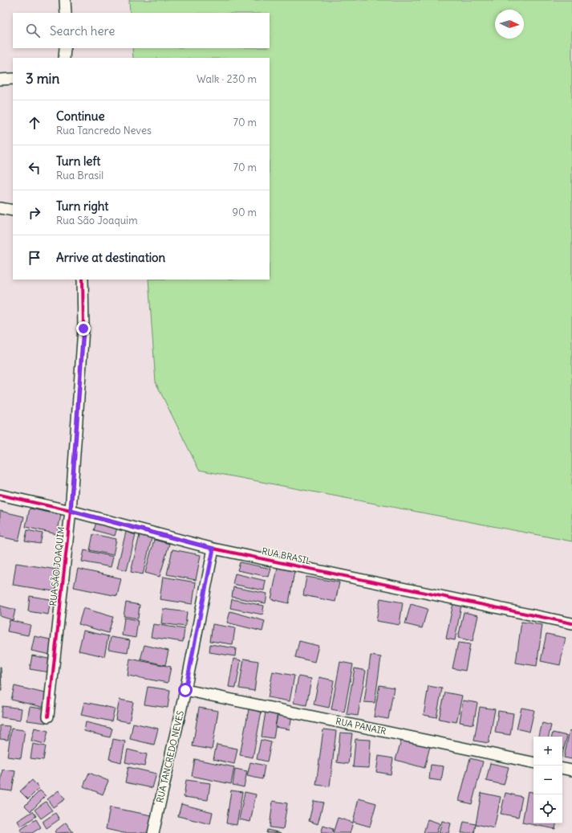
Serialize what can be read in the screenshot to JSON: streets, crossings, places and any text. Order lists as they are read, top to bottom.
{
  "streets": {
    "street": [
      "RUA BRASIL",
      "RUA SÃO JOAQUIM",
      "RUA PANAIR",
      "RUA TANCREDO NEVES"
    ]
  },
  "crossings": [
    ["RUA BRASIL", "RUA SÃO JOAQUIM"],
    ["RUA BRASIL", "RUA TANCREDO NEVES"],
    ["RUA PANAIR", "RUA TANCREDO NEVES"]
  ],
  "north": "right",
  "page": {
    "search": "Search here",
    "heading": ["3 min", "Walk · 230 m"],
    "list": [
      ["Continue", "Rua Tancredo Neves", "70 m"],
      ["Turn left", "Rua Brasil", "70 m"],
      ["Turn right", "Rua São Joaquim", "90 m"],
      "Arrive at destination"
    ],
    "map_buttons": ["+", "−"]
  }
}
